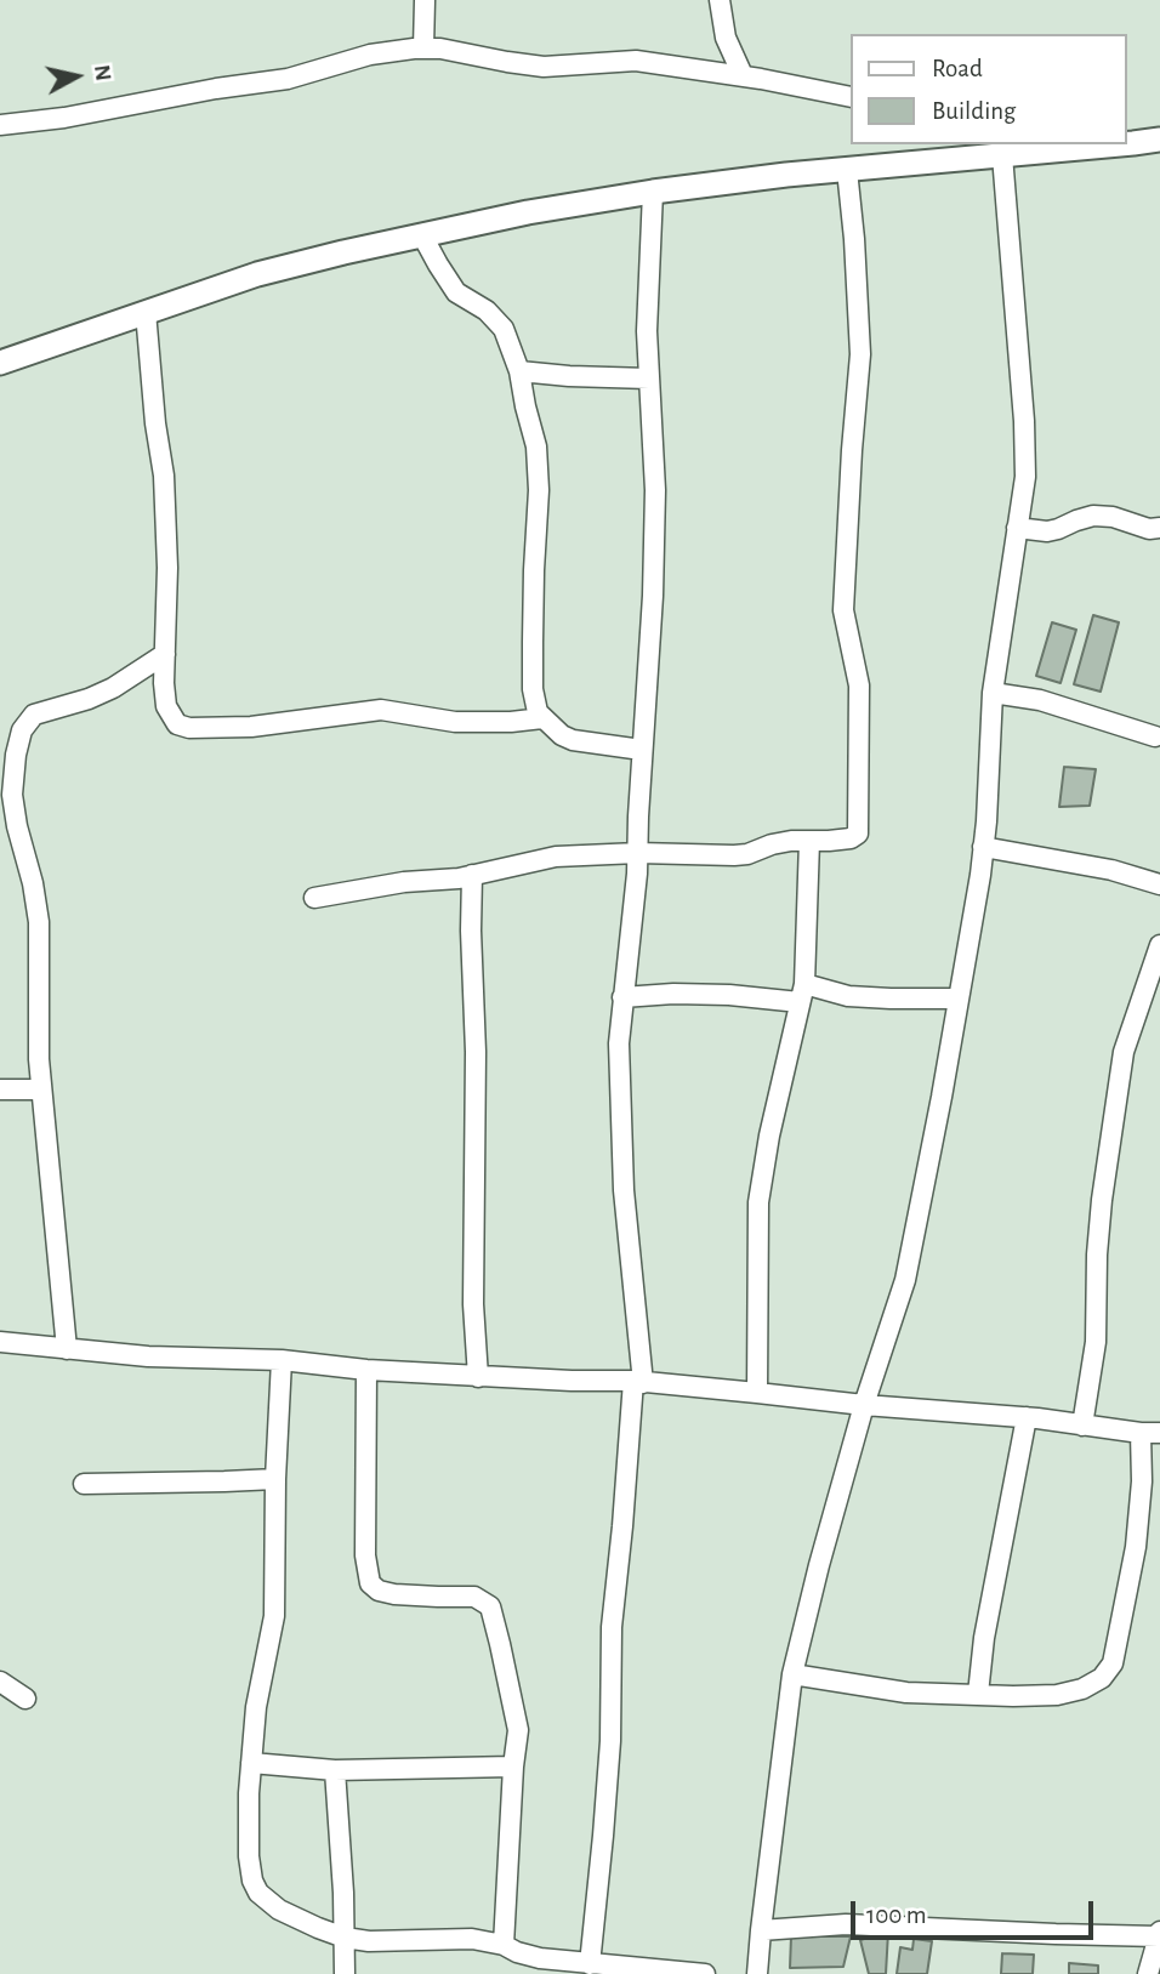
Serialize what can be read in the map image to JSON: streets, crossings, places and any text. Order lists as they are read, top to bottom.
{
  "legend": ["Road", "Building"],
  "scale_bar": "100 m",
  "north": "right"
}
